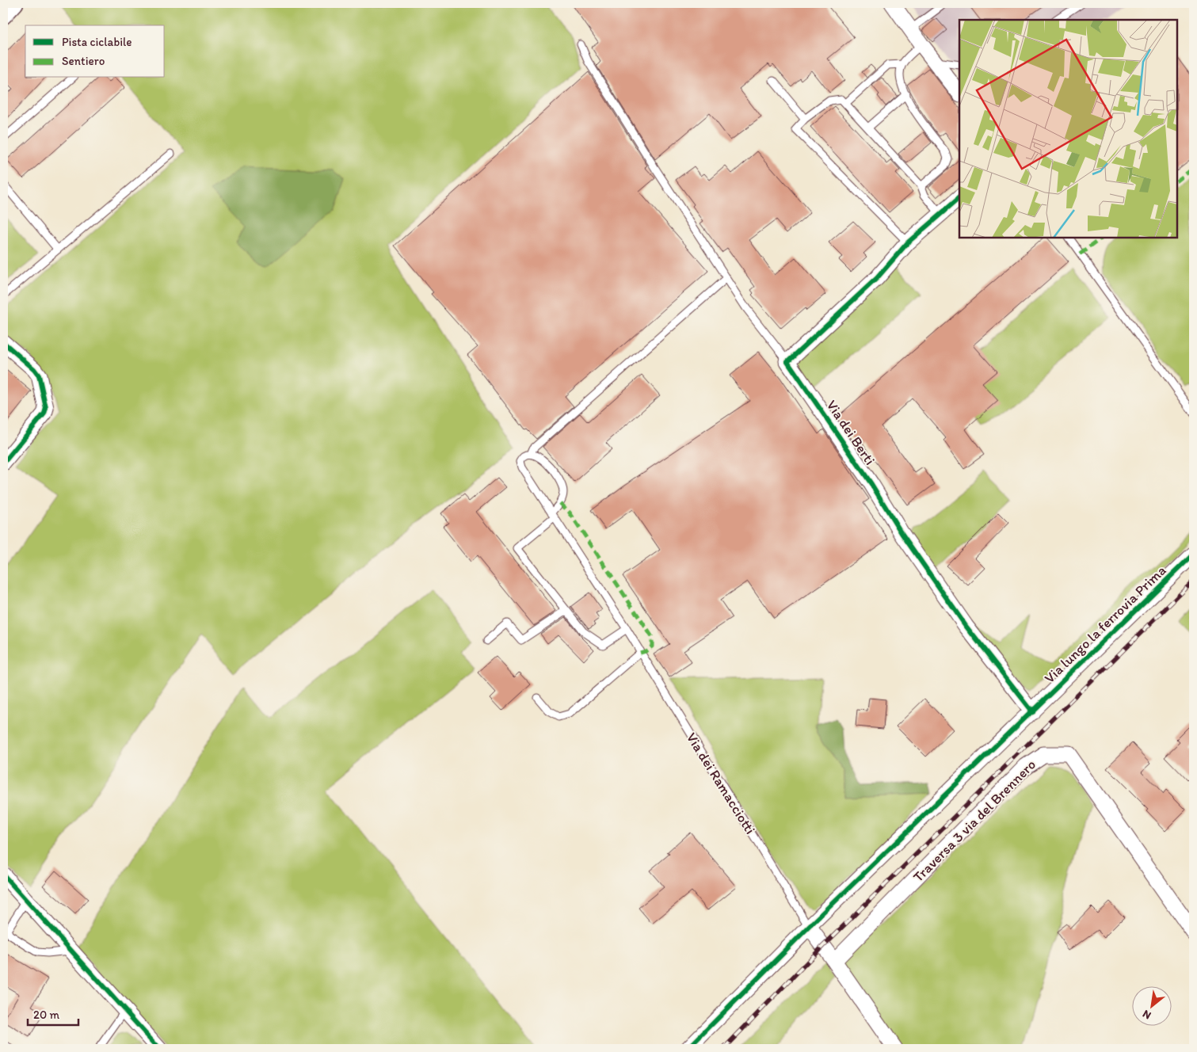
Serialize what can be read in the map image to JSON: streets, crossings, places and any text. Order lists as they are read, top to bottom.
{
  "streets": {
    "street": [
      "Via dei Berti",
      "Via lungo la ferrovia Prima",
      "Via dei Ramacciotti",
      "Traversa 3 via del Brennero"
    ]
  },
  "crossings": [
    ["Via dei Berti", "Via lungo la ferrovia Prima"],
    ["Via lungo la ferrovia Prima", "Via dei Ramacciotti"],
    ["Via dei Ramacciotti", "Traversa 3 via del Brennero"]
  ],
  "legend": ["Pista ciclabile", "Sentiero"],
  "scale_bar": "20 m",
  "north": "bottom left"
}
